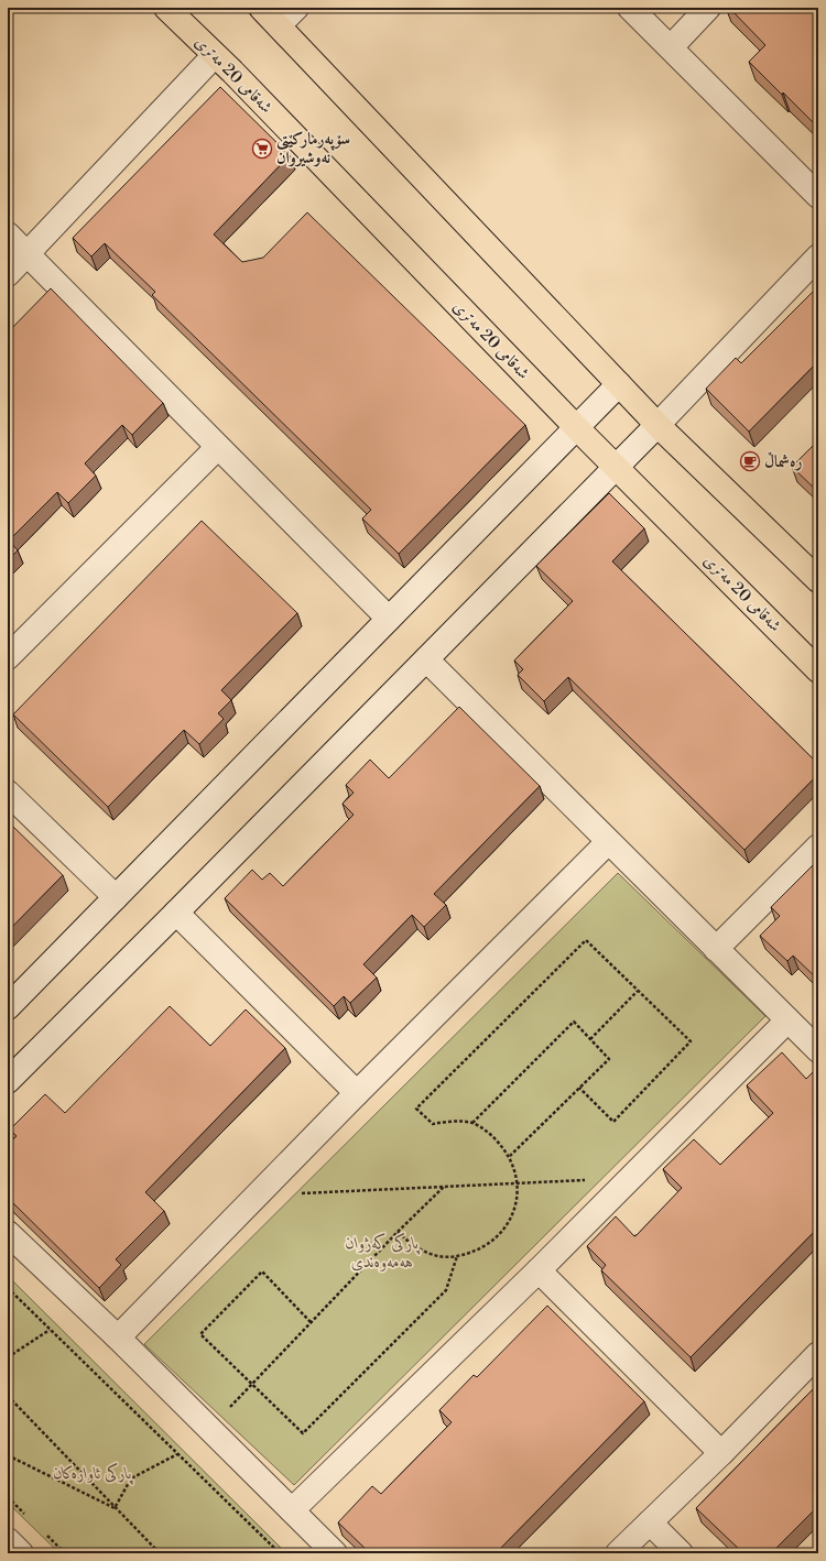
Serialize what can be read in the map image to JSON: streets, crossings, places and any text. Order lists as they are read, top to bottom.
{
  "streets": {
    "main road": ["شەقامی 20 مەتری"]
  },
  "parks": ["پارکی کەژوان هەمەوەندی", "پارکی ئاوارەکان"],
  "places": {
    "supermarket": ["سۆپەرمارکێتی نەوشیروان"],
    "cafe": ["رەشماڵ"]
  }
}
